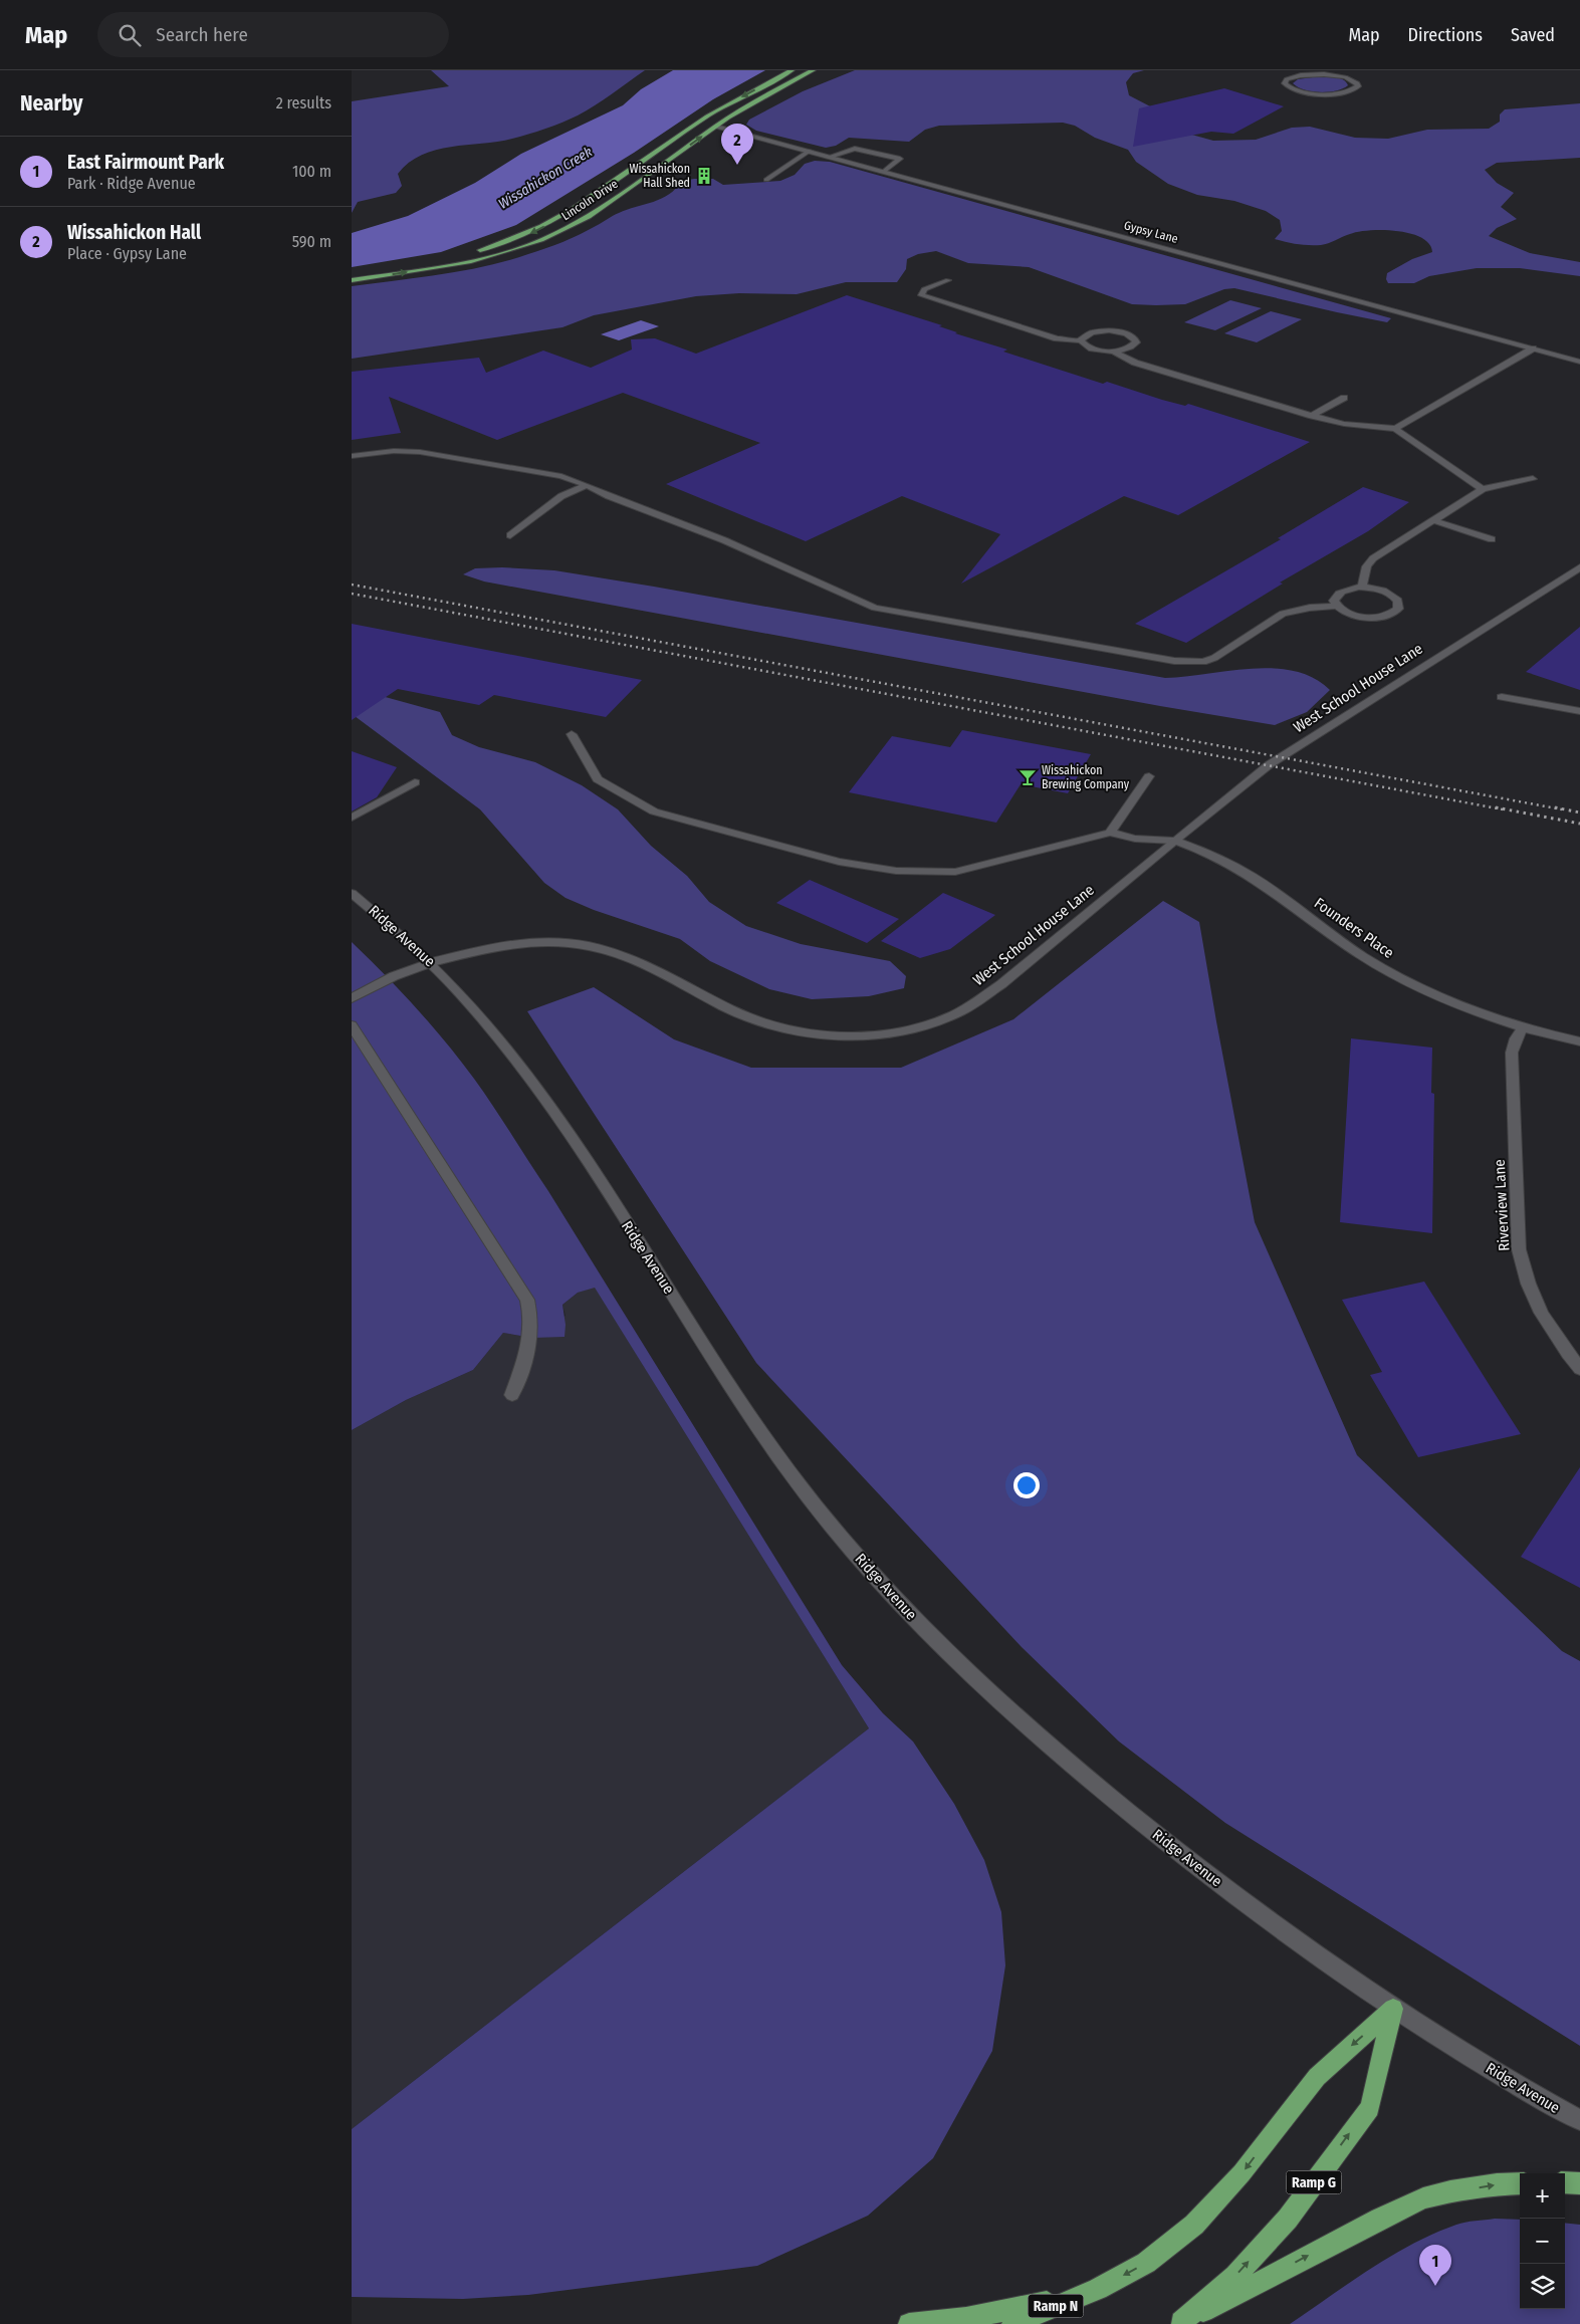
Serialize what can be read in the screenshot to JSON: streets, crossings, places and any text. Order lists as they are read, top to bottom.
{
  "streets": {
    "main road": ["Lincoln Drive", "Ramp G", "Ramp N"],
    "street": [
      "Gypsy Lane",
      "West School House Lane",
      "Founders Place",
      "Ridge Avenue",
      "Riverview Lane"
    ]
  },
  "crossings": [
    ["Lincoln Drive", "Gypsy Lane"],
    ["West School House Lane", "Founders Place"],
    ["West School House Lane", "Ridge Avenue"],
    ["Founders Place", "Riverview Lane"],
    ["Ridge Avenue", "Ramp G"]
  ],
  "water": ["Wissahickon Creek"],
  "places": {
    "building": ["Wissahickon Hall Shed"],
    "bar": ["Wissahickon Brewing Company"]
  },
  "page": {
    "header": "Map",
    "search": "Search here",
    "nav": ["Map", "Directions", "Saved"],
    "heading": ["Nearby", "2 results"],
    "pins": ["2", "1"],
    "list": [
      {
        "mark": "1",
        "name": "East Fairmount Park",
        "note": "Park · Ridge Avenue",
        "value": "100 m"
      },
      {
        "mark": "2",
        "name": "Wissahickon Hall",
        "note": "Place · Gypsy Lane",
        "value": "590 m"
      }
    ],
    "map_buttons": ["+", "−"]
  }
}
